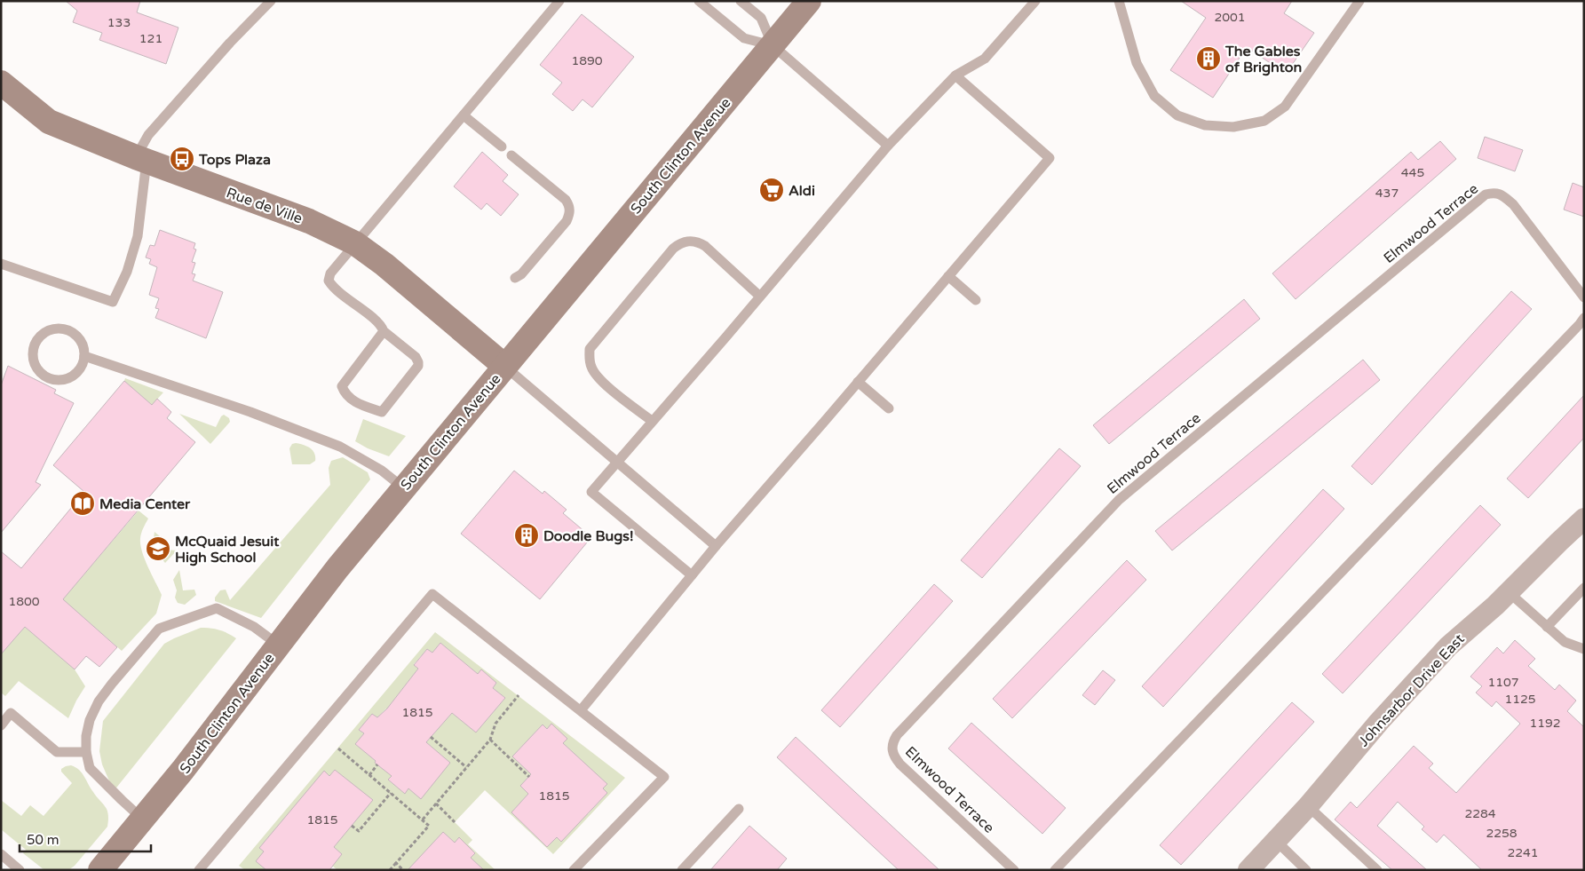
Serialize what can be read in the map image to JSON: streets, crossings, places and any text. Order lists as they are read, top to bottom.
{
  "streets": {
    "street": ["South Clinton Avenue", "Rue de Ville", "Johnsarbor Drive East"],
    "lane": ["Elmwood Terrace"]
  },
  "crossings": [
    ["South Clinton Avenue", "Rue de Ville"]
  ],
  "places": {
    "building": ["The Gables of Brighton", "Doodle Bugs!"],
    "bus stop": ["Tops Plaza"],
    "supermarket": ["Aldi"],
    "library": ["Media Center"],
    "school or university": ["McQuaid Jesuit High School"]
  },
  "house_numbers": [
    "2001",
    "133",
    "121",
    "1890",
    "445",
    "437",
    "1800",
    "1107",
    "1125",
    "1815",
    "1192",
    "1815",
    "2284",
    "1815",
    "2258",
    "2241"
  ],
  "scale_bar": "50 m"
}
